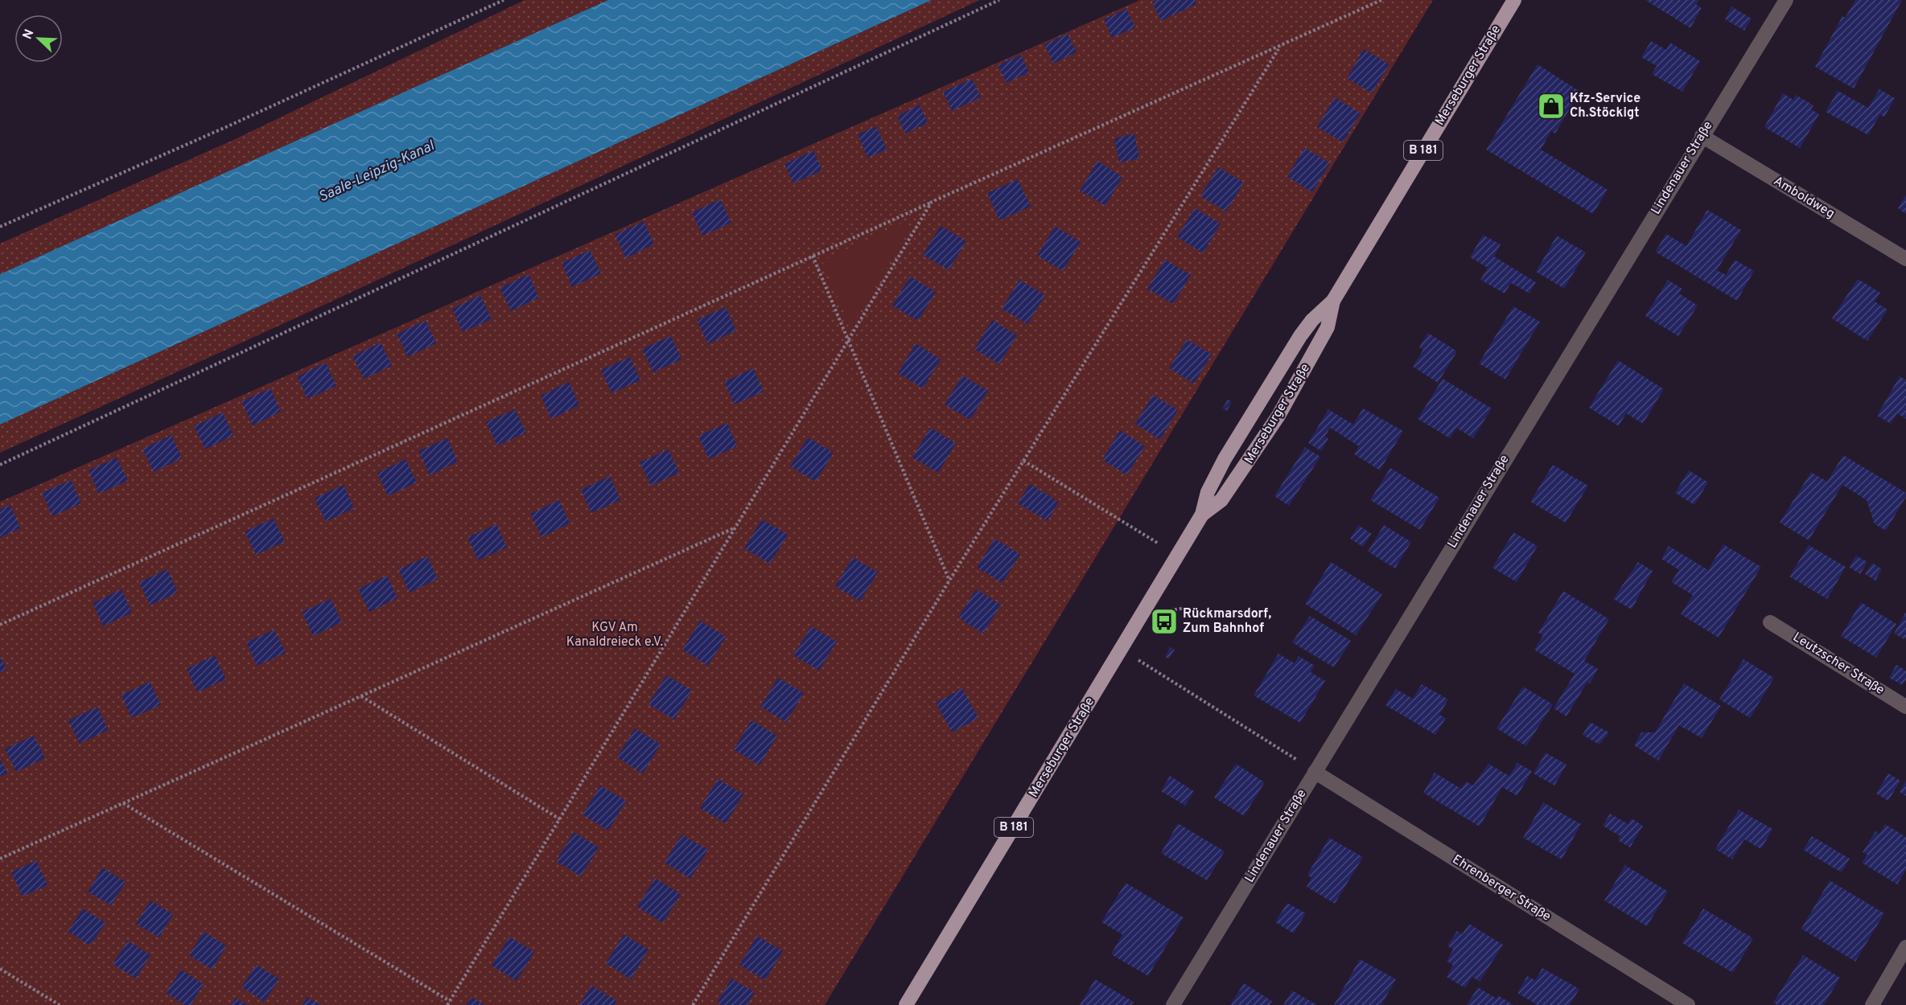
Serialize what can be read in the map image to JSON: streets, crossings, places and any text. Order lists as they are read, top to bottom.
{
  "streets": {
    "main road": ["Merseburger Straße", "B 181"],
    "street": [
      "Lindenauer Straße",
      "Amboldweg",
      "Leutzscher Straße",
      "Ehrenberger Straße"
    ]
  },
  "crossings": [
    ["Lindenauer Straße", "Amboldweg"],
    ["Lindenauer Straße", "Ehrenberger Straße"]
  ],
  "water": ["Saale-Leipzig-Kanal"],
  "parks": ["KGV Am Kanaldreieck e.V."],
  "places": {
    "shop": ["Kfz-Service Ch.Stöckigt"],
    "bus stop": ["Rückmarsdorf, Zum Bahnhof"]
  },
  "north": "top left"
}
